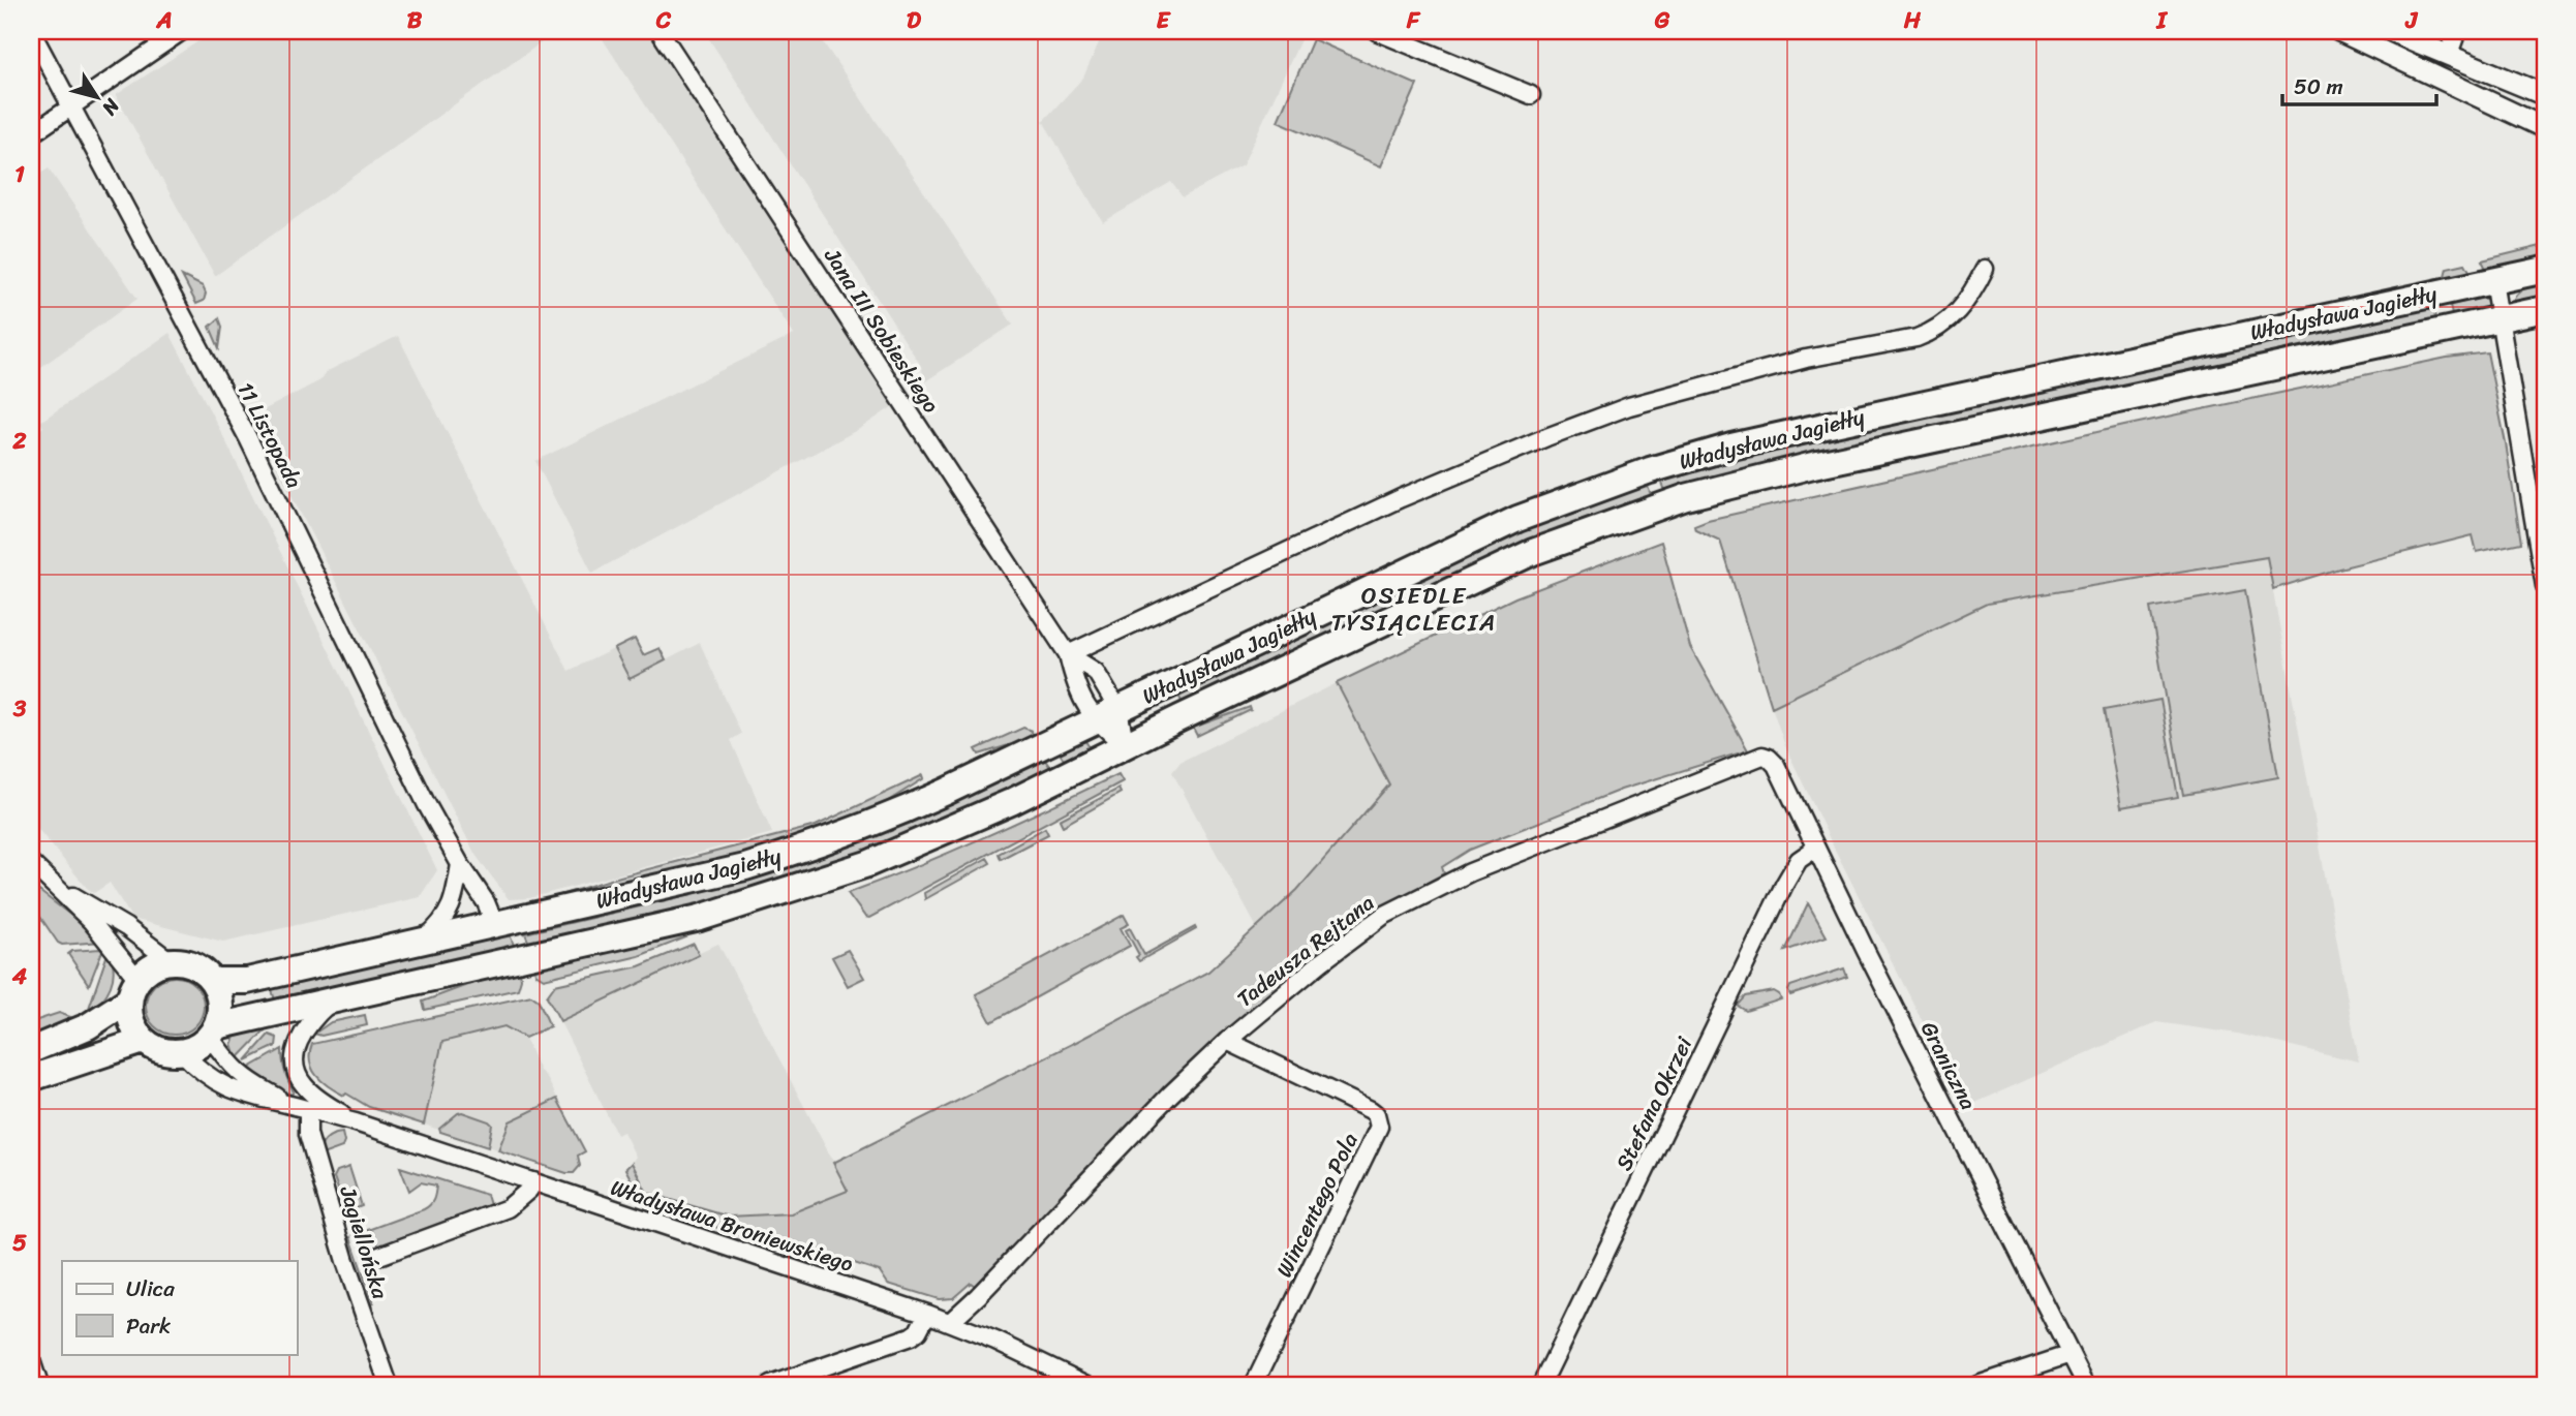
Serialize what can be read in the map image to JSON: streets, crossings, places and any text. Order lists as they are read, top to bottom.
{
  "streets": {
    "main road": ["Władysława Jagiełły"],
    "street": [
      "Jana III Sobieskiego",
      "11 Listopada",
      "Tadeusza Rejtana",
      "Graniczna",
      "Stefana Okrzei",
      "Wincentego Pola",
      "Władysława Broniewskiego",
      "Jagiellońska"
    ]
  },
  "crossings": [
    ["Władysława Jagiełły", "Jana III Sobieskiego"],
    ["Władysława Jagiełły", "11 Listopada"],
    ["Władysława Jagiełły", "Władysława Broniewskiego"],
    ["Tadeusza Rejtana", "Graniczna"],
    ["Tadeusza Rejtana", "Wincentego Pola"],
    ["Tadeusza Rejtana", "Władysława Broniewskiego"],
    ["Graniczna", "Stefana Okrzei"],
    ["Władysława Broniewskiego", "Jagiellońska"]
  ],
  "districts": ["OSIEDLE TYSIĄCLECIA"],
  "legend": ["Ulica", "Park"],
  "scale_bar": "50 m",
  "north": "bottom right",
  "grid": {
    "columns": [
      "A",
      "B",
      "C",
      "D",
      "E",
      "F",
      "G",
      "H",
      "I",
      "J"
    ],
    "rows": [
      "1",
      "2",
      "3",
      "4",
      "5"
    ]
  }
}
